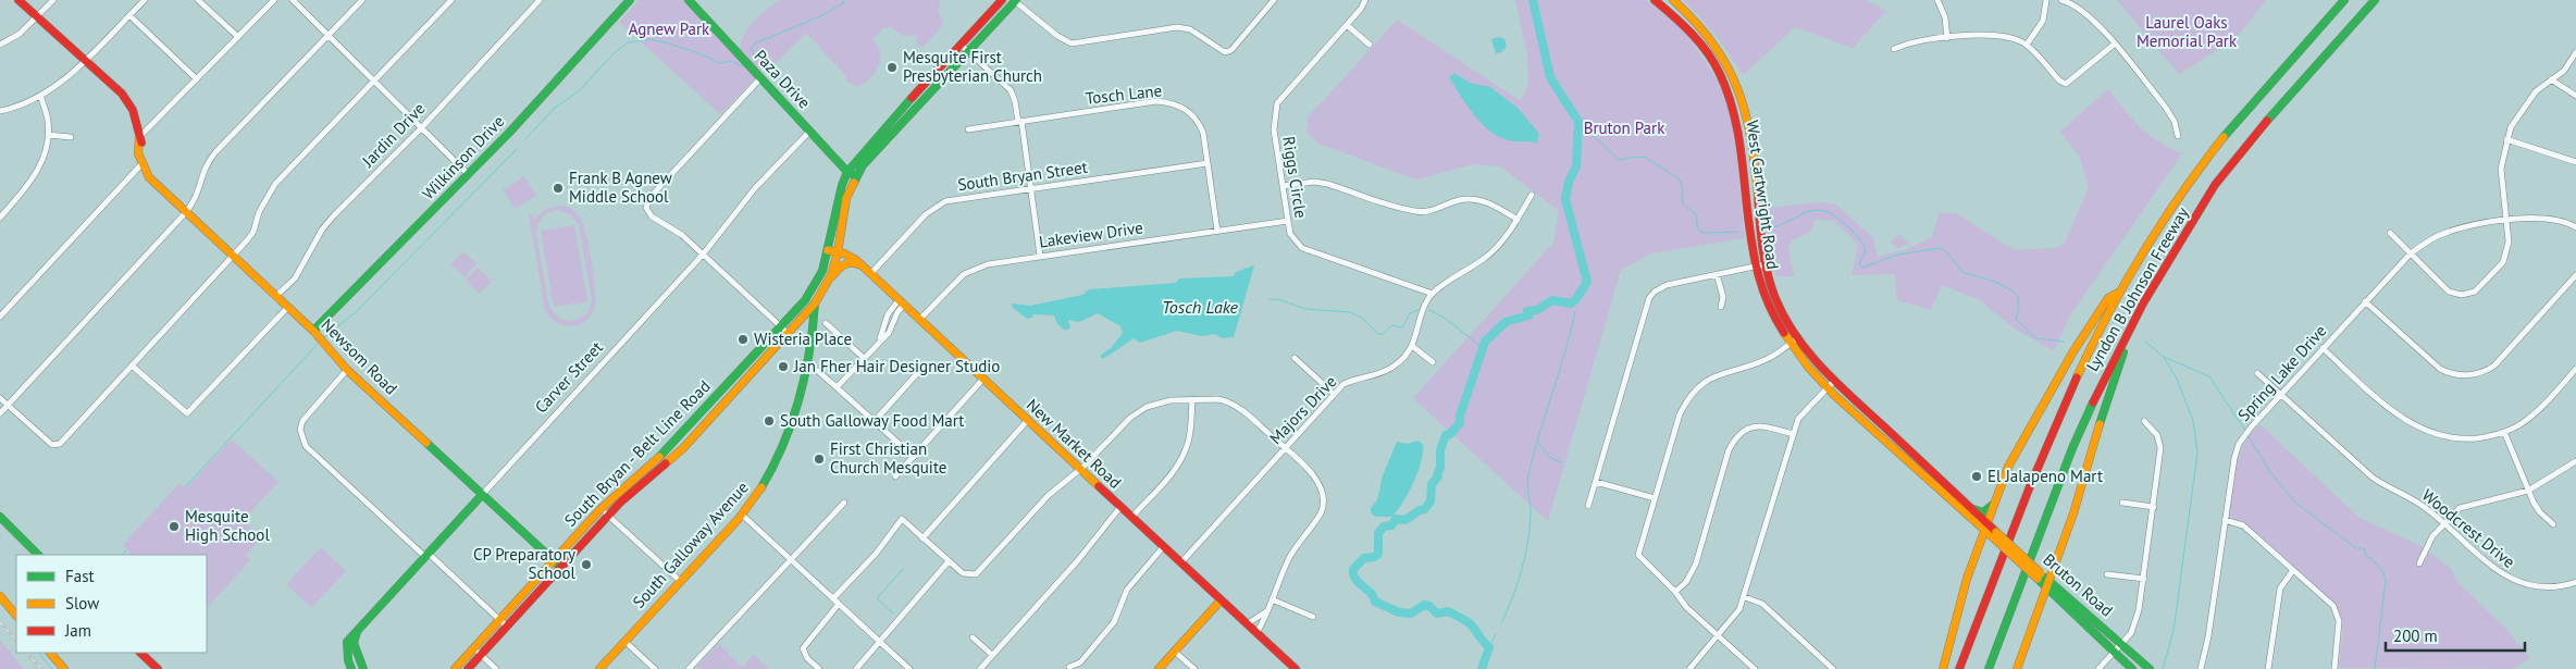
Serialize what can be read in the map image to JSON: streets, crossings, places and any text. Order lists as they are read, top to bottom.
{
  "streets": {
    "main road": [
      "Paza Drive",
      "Wilkinson Drive",
      "West Cartwright Road",
      "Lyndon B Johnson Freeway",
      "Newsom Road",
      "Carver Street",
      "New Market Road",
      "South Bryan - Belt Line Road",
      "South Galloway Avenue",
      "Bruton Road"
    ],
    "street": [
      "Tosch Lane",
      "Jardin Drive",
      "South Bryan Street",
      "Riggs Circle",
      "Lakeview Drive",
      "Spring Lake Drive",
      "Majors Drive",
      "Woodcrest Drive"
    ]
  },
  "crossings": [
    ["Paza Drive", "Carver Street"],
    ["Paza Drive", "South Bryan - Belt Line Road"],
    ["Tosch Lane", "South Bryan Street"],
    ["Tosch Lane", "Lakeview Drive"],
    ["Jardin Drive", "Newsom Road"],
    ["Wilkinson Drive", "Newsom Road"],
    ["South Bryan Street", "New Market Road"],
    ["Riggs Circle", "Lakeview Drive"],
    ["Riggs Circle", "Majors Drive"],
    ["West Cartwright Road", "Bruton Road"],
    ["Lakeview Drive", "New Market Road"],
    ["Newsom Road", "Carver Street"],
    ["Newsom Road", "South Bryan - Belt Line Road"],
    ["Spring Lake Drive", "Woodcrest Drive"],
    ["Majors Drive", "New Market Road"],
    ["New Market Road", "South Bryan - Belt Line Road"],
    ["South Bryan - Belt Line Road", "South Galloway Avenue"]
  ],
  "water": ["Tosch Lake"],
  "parks": ["Laurel Oaks Memorial Park", "Agnew Park", "Bruton Park"],
  "places": [
    "Mesquite First Presbyterian Church",
    "Frank B Agnew Middle School",
    "Wisteria Place",
    "Jan Fher Hair Designer Studio",
    "South Galloway Food Mart",
    "First Christian Church Mesquite",
    "El Jalapeno Mart",
    "Mesquite High School",
    "CP Preparatory School"
  ],
  "legend": ["Fast", "Slow", "Jam"],
  "scale_bar": "200 m"
}
